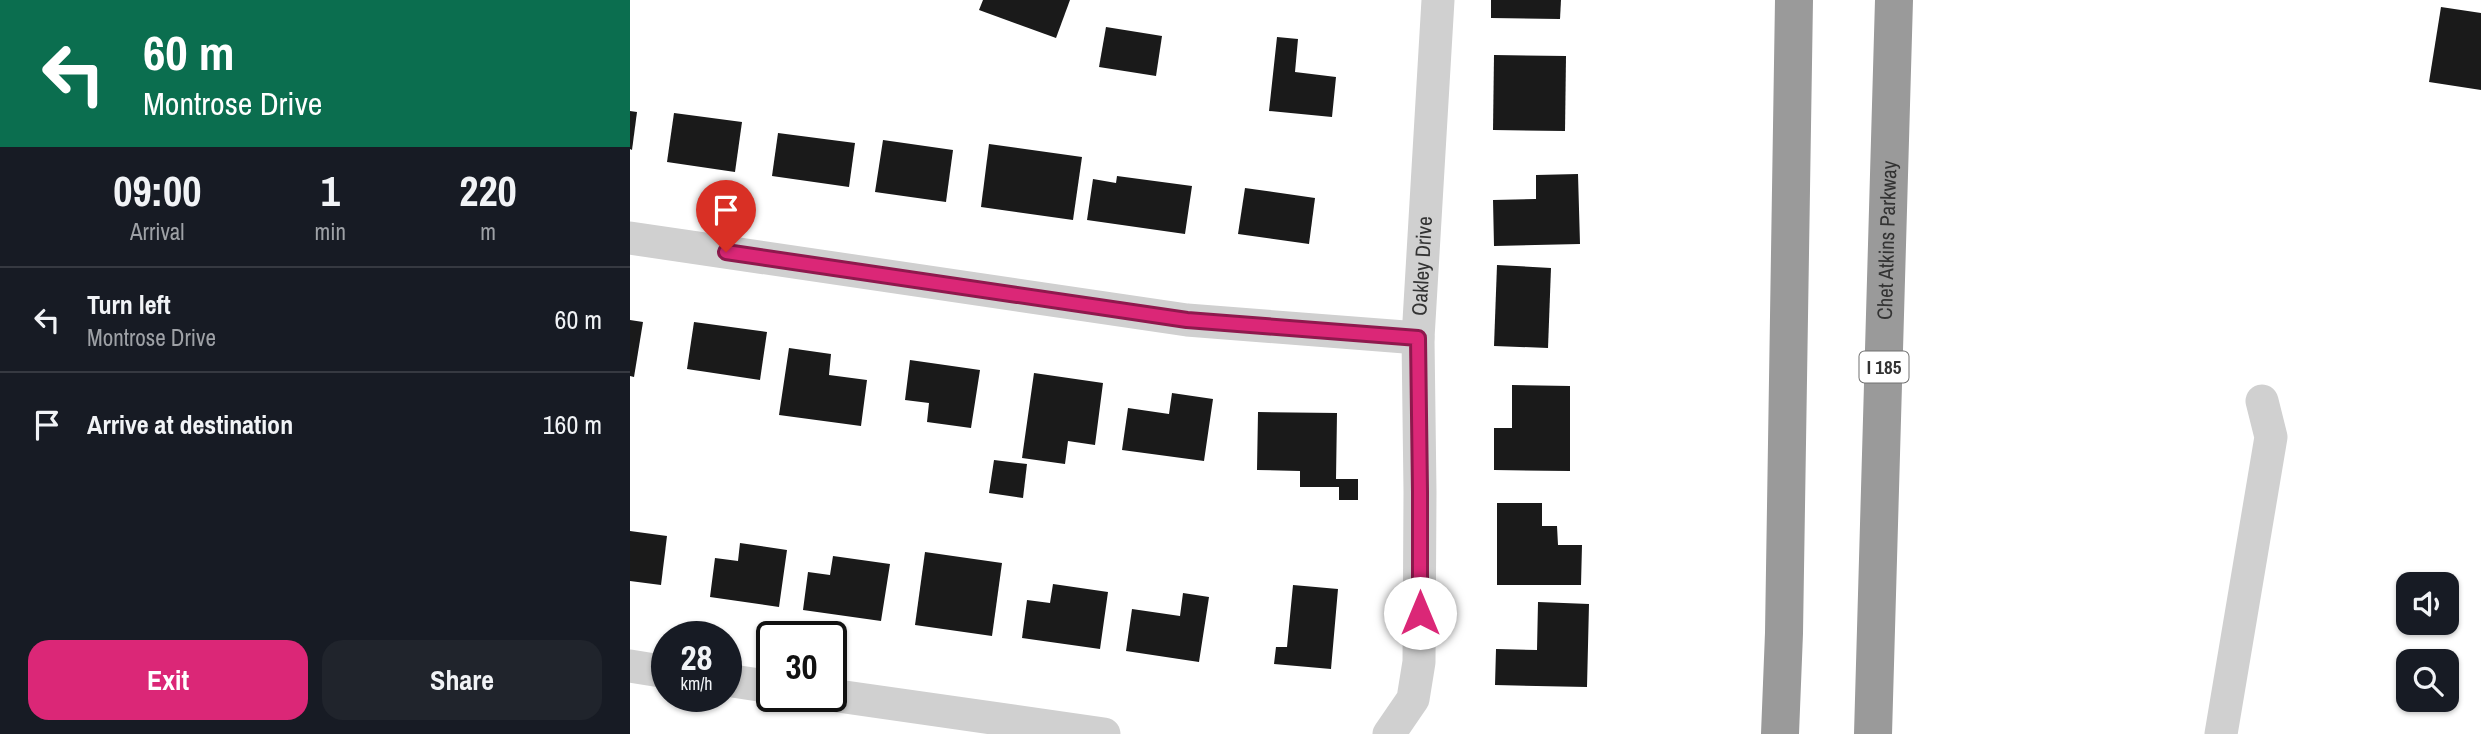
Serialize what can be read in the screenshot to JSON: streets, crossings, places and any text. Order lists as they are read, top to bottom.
{
  "streets": {
    "highway": ["Chet Atkins Parkway", "I 185"],
    "street": ["Oakley Drive"]
  },
  "page": {
    "turn": ["60 m", "Montrose Drive"],
    "eta": [
      "09:00",
      "Arrival",
      "1",
      "min",
      "220",
      "m"
    ],
    "list": [
      {
        "name": "Turn left",
        "note": "Montrose Drive",
        "value": "60 m"
      },
      {
        "name": "Arrive at destination",
        "value": "160 m"
      }
    ],
    "speed": "28 km/h",
    "limit": "30",
    "buttons": ["Exit", "Share"]
  }
}
